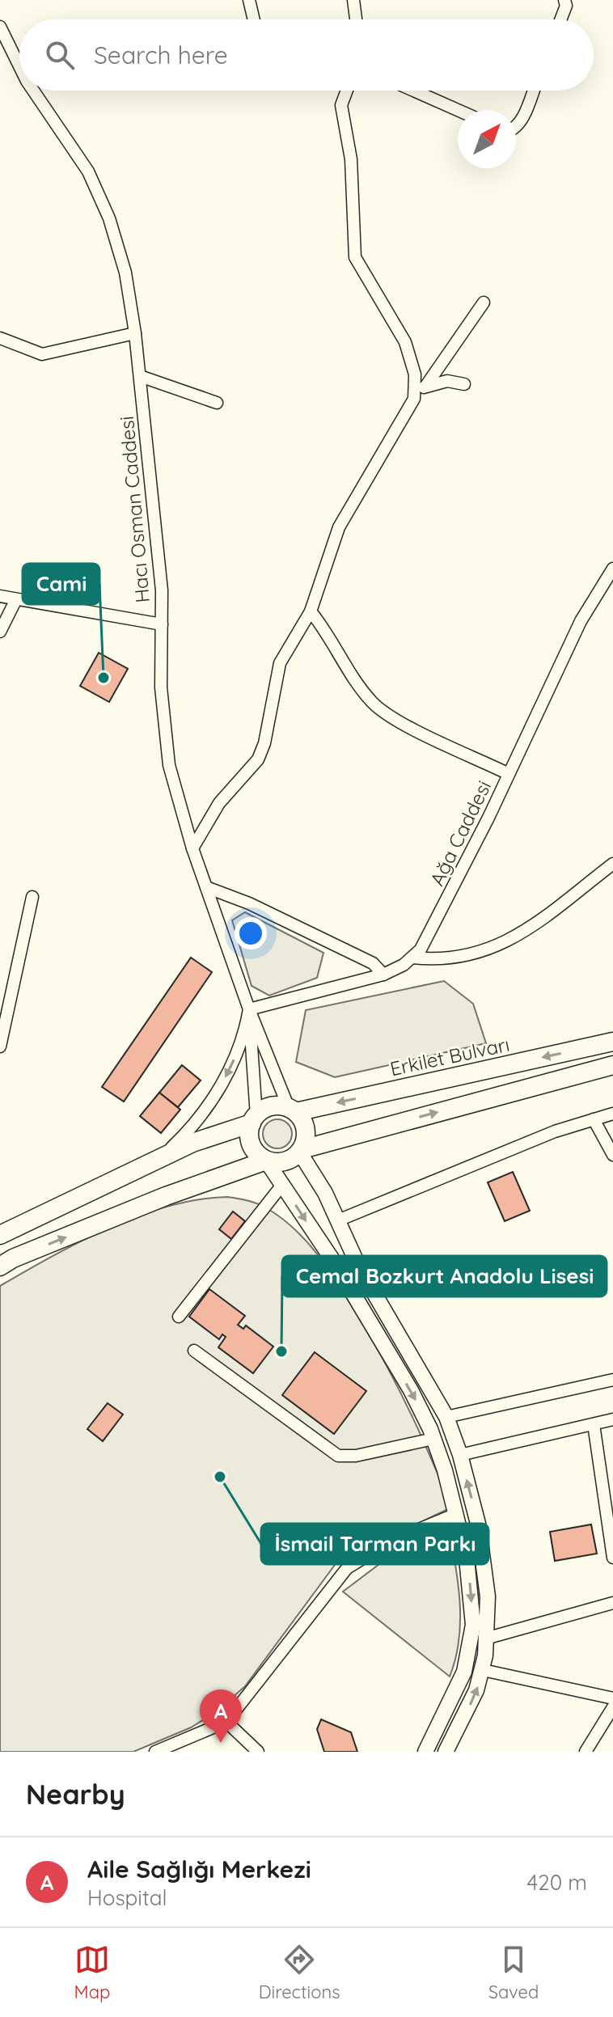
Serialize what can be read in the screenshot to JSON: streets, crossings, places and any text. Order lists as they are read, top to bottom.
{
  "streets": {
    "main road": ["Erkilet Bulvarı"],
    "street": ["Hacı Osman Caddesi", "Ağa Caddesi"]
  },
  "crossings": [
    ["Hacı Osman Caddesi", "Ağa Caddesi"]
  ],
  "places": ["Cami", "Cemal Bozkurt Anadolu Lisesi", "İsmail Tarman Parkı"],
  "north": "top right",
  "page": {
    "search": "Search here",
    "pins": "A",
    "heading": "Nearby",
    "list": [
      {
        "mark": "A",
        "name": "Aile Sağlığı Merkezi",
        "note": "Hospital",
        "value": "420 m"
      }
    ],
    "nav": ["Map", "Directions", "Saved"]
  }
}
